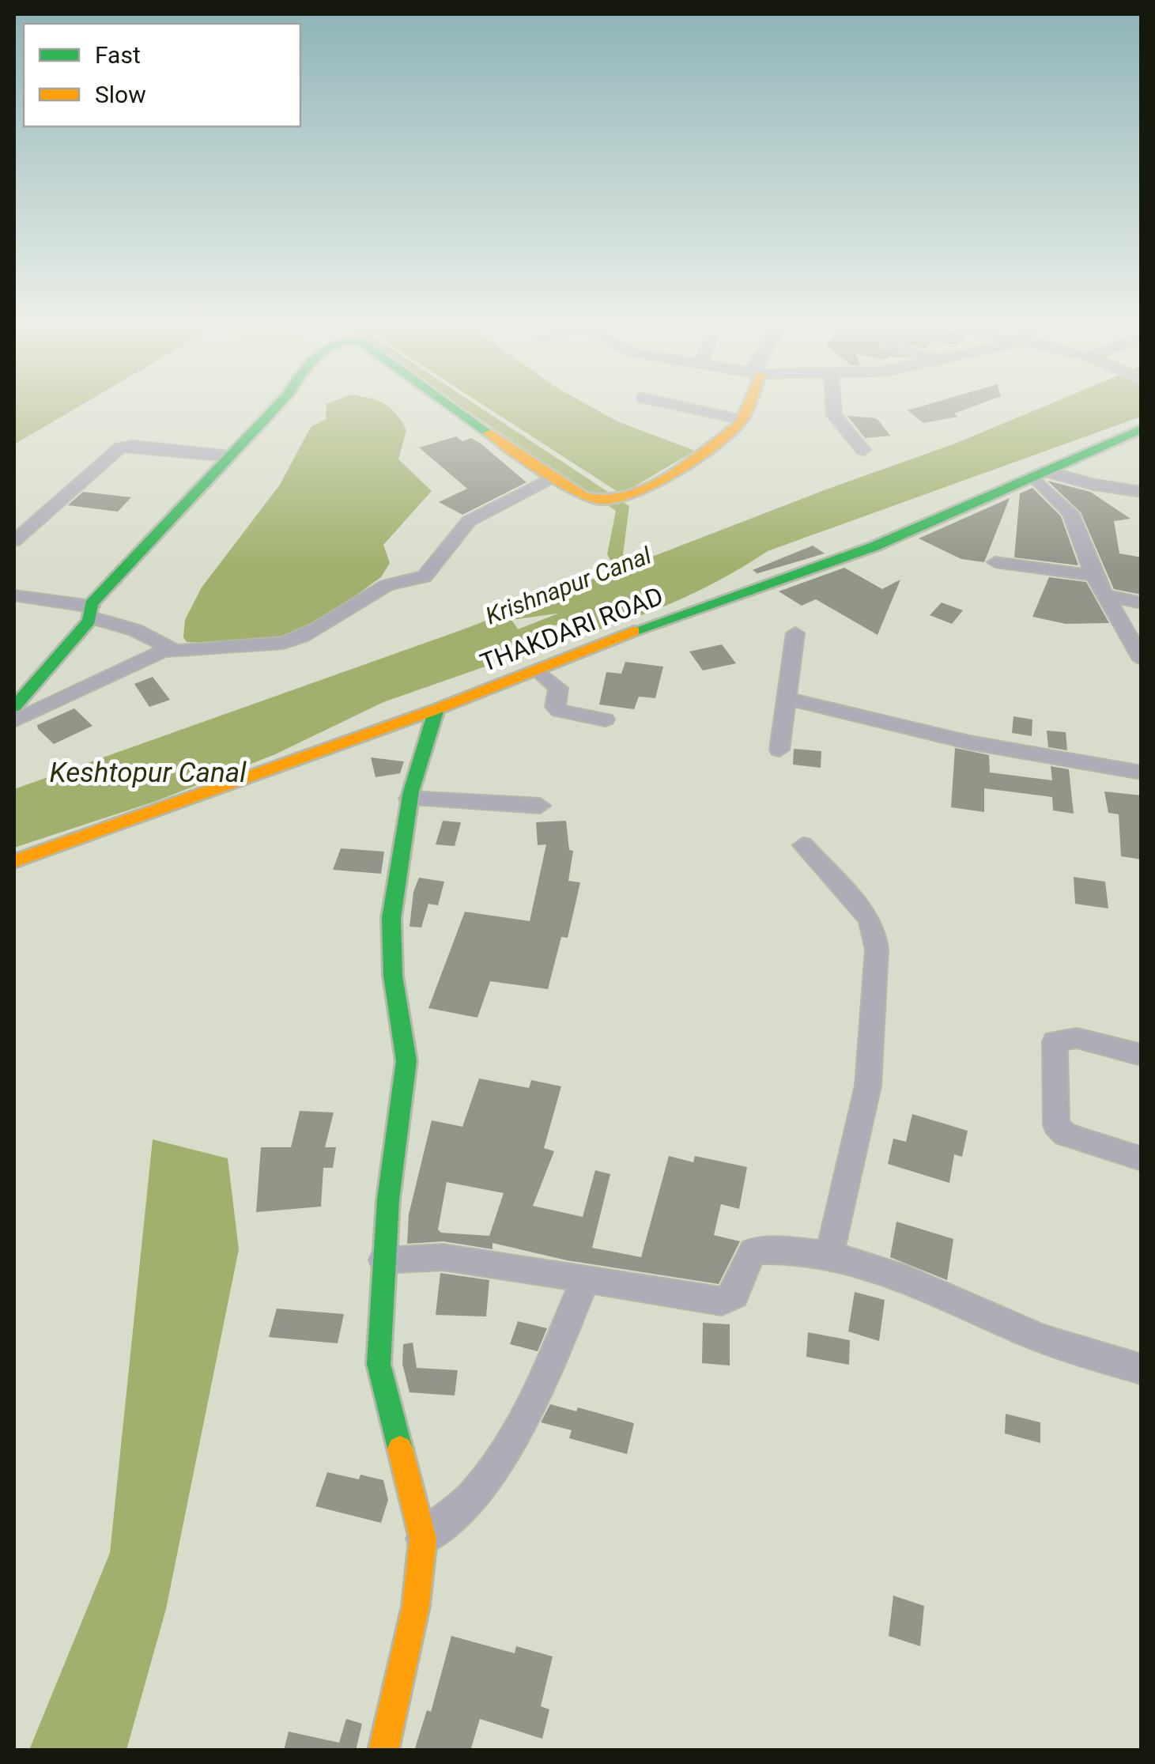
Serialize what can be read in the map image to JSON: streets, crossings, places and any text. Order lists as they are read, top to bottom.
{
  "streets": {
    "street": ["THAKDARI ROAD"]
  },
  "water": ["Krishnapur Canal", "Keshtopur Canal"],
  "legend": ["Fast", "Slow"]
}
